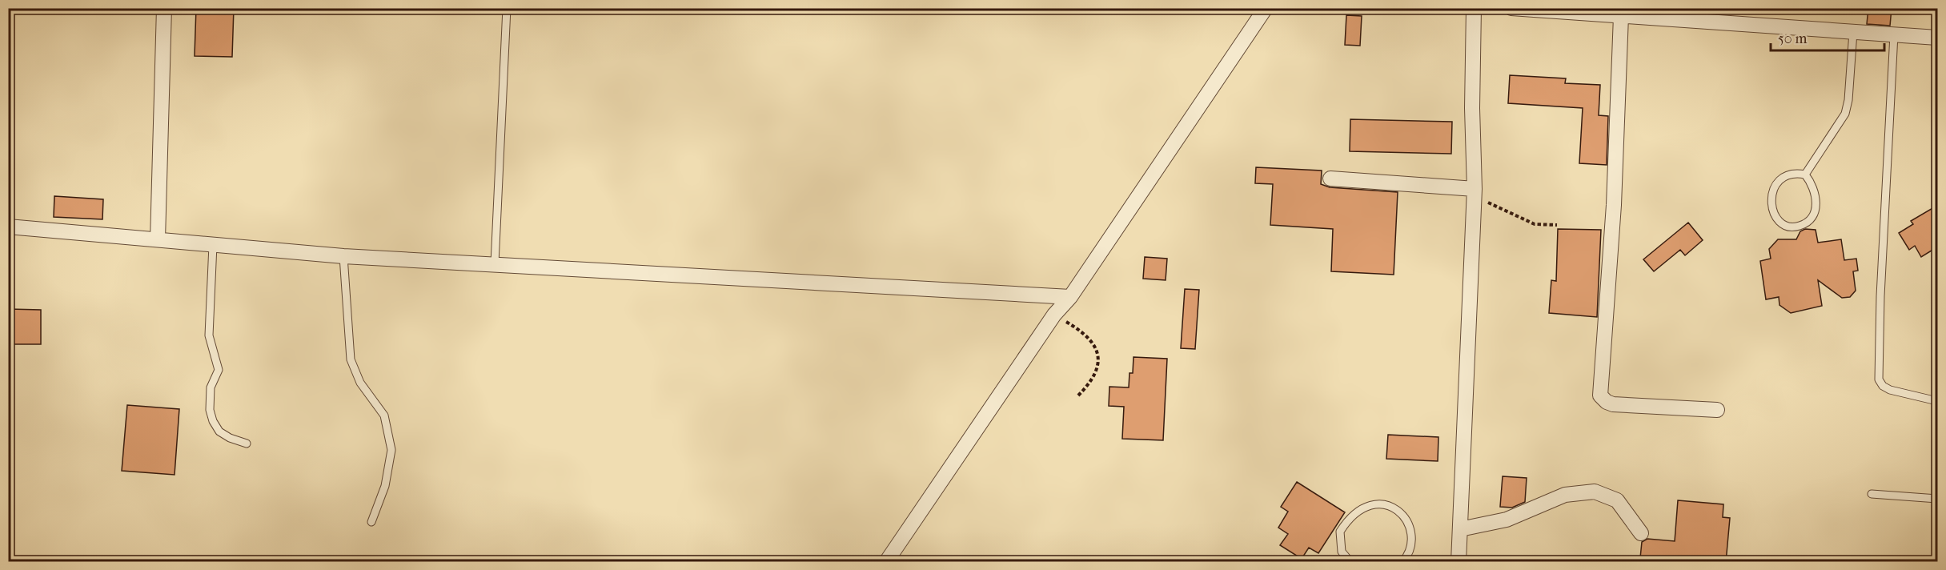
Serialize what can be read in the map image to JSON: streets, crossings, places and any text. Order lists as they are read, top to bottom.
{
  "scale_bar": "50 m"
}
